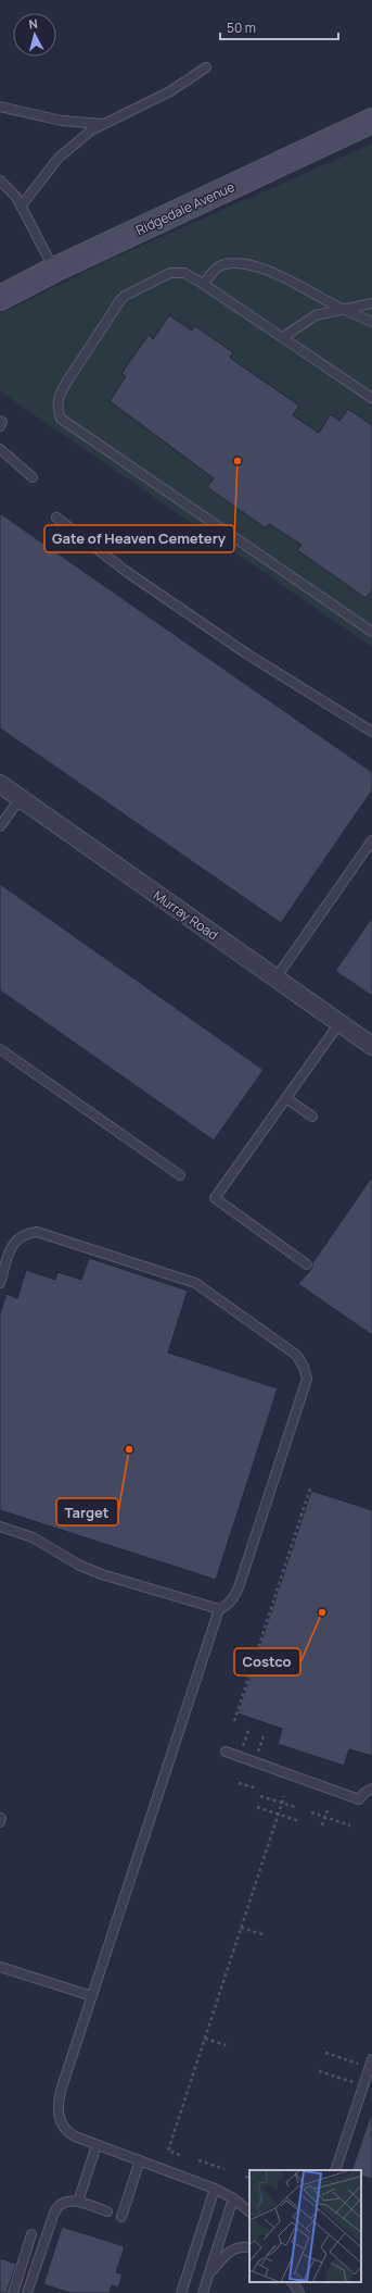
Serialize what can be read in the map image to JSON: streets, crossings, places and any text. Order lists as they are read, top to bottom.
{
  "streets": {
    "main road": ["Ridgedale Avenue"],
    "street": ["Murray Road"]
  },
  "places": ["Gate of Heaven Cemetery", "Target", "Costco"],
  "scale_bar": "50 m",
  "north": "top"
}
